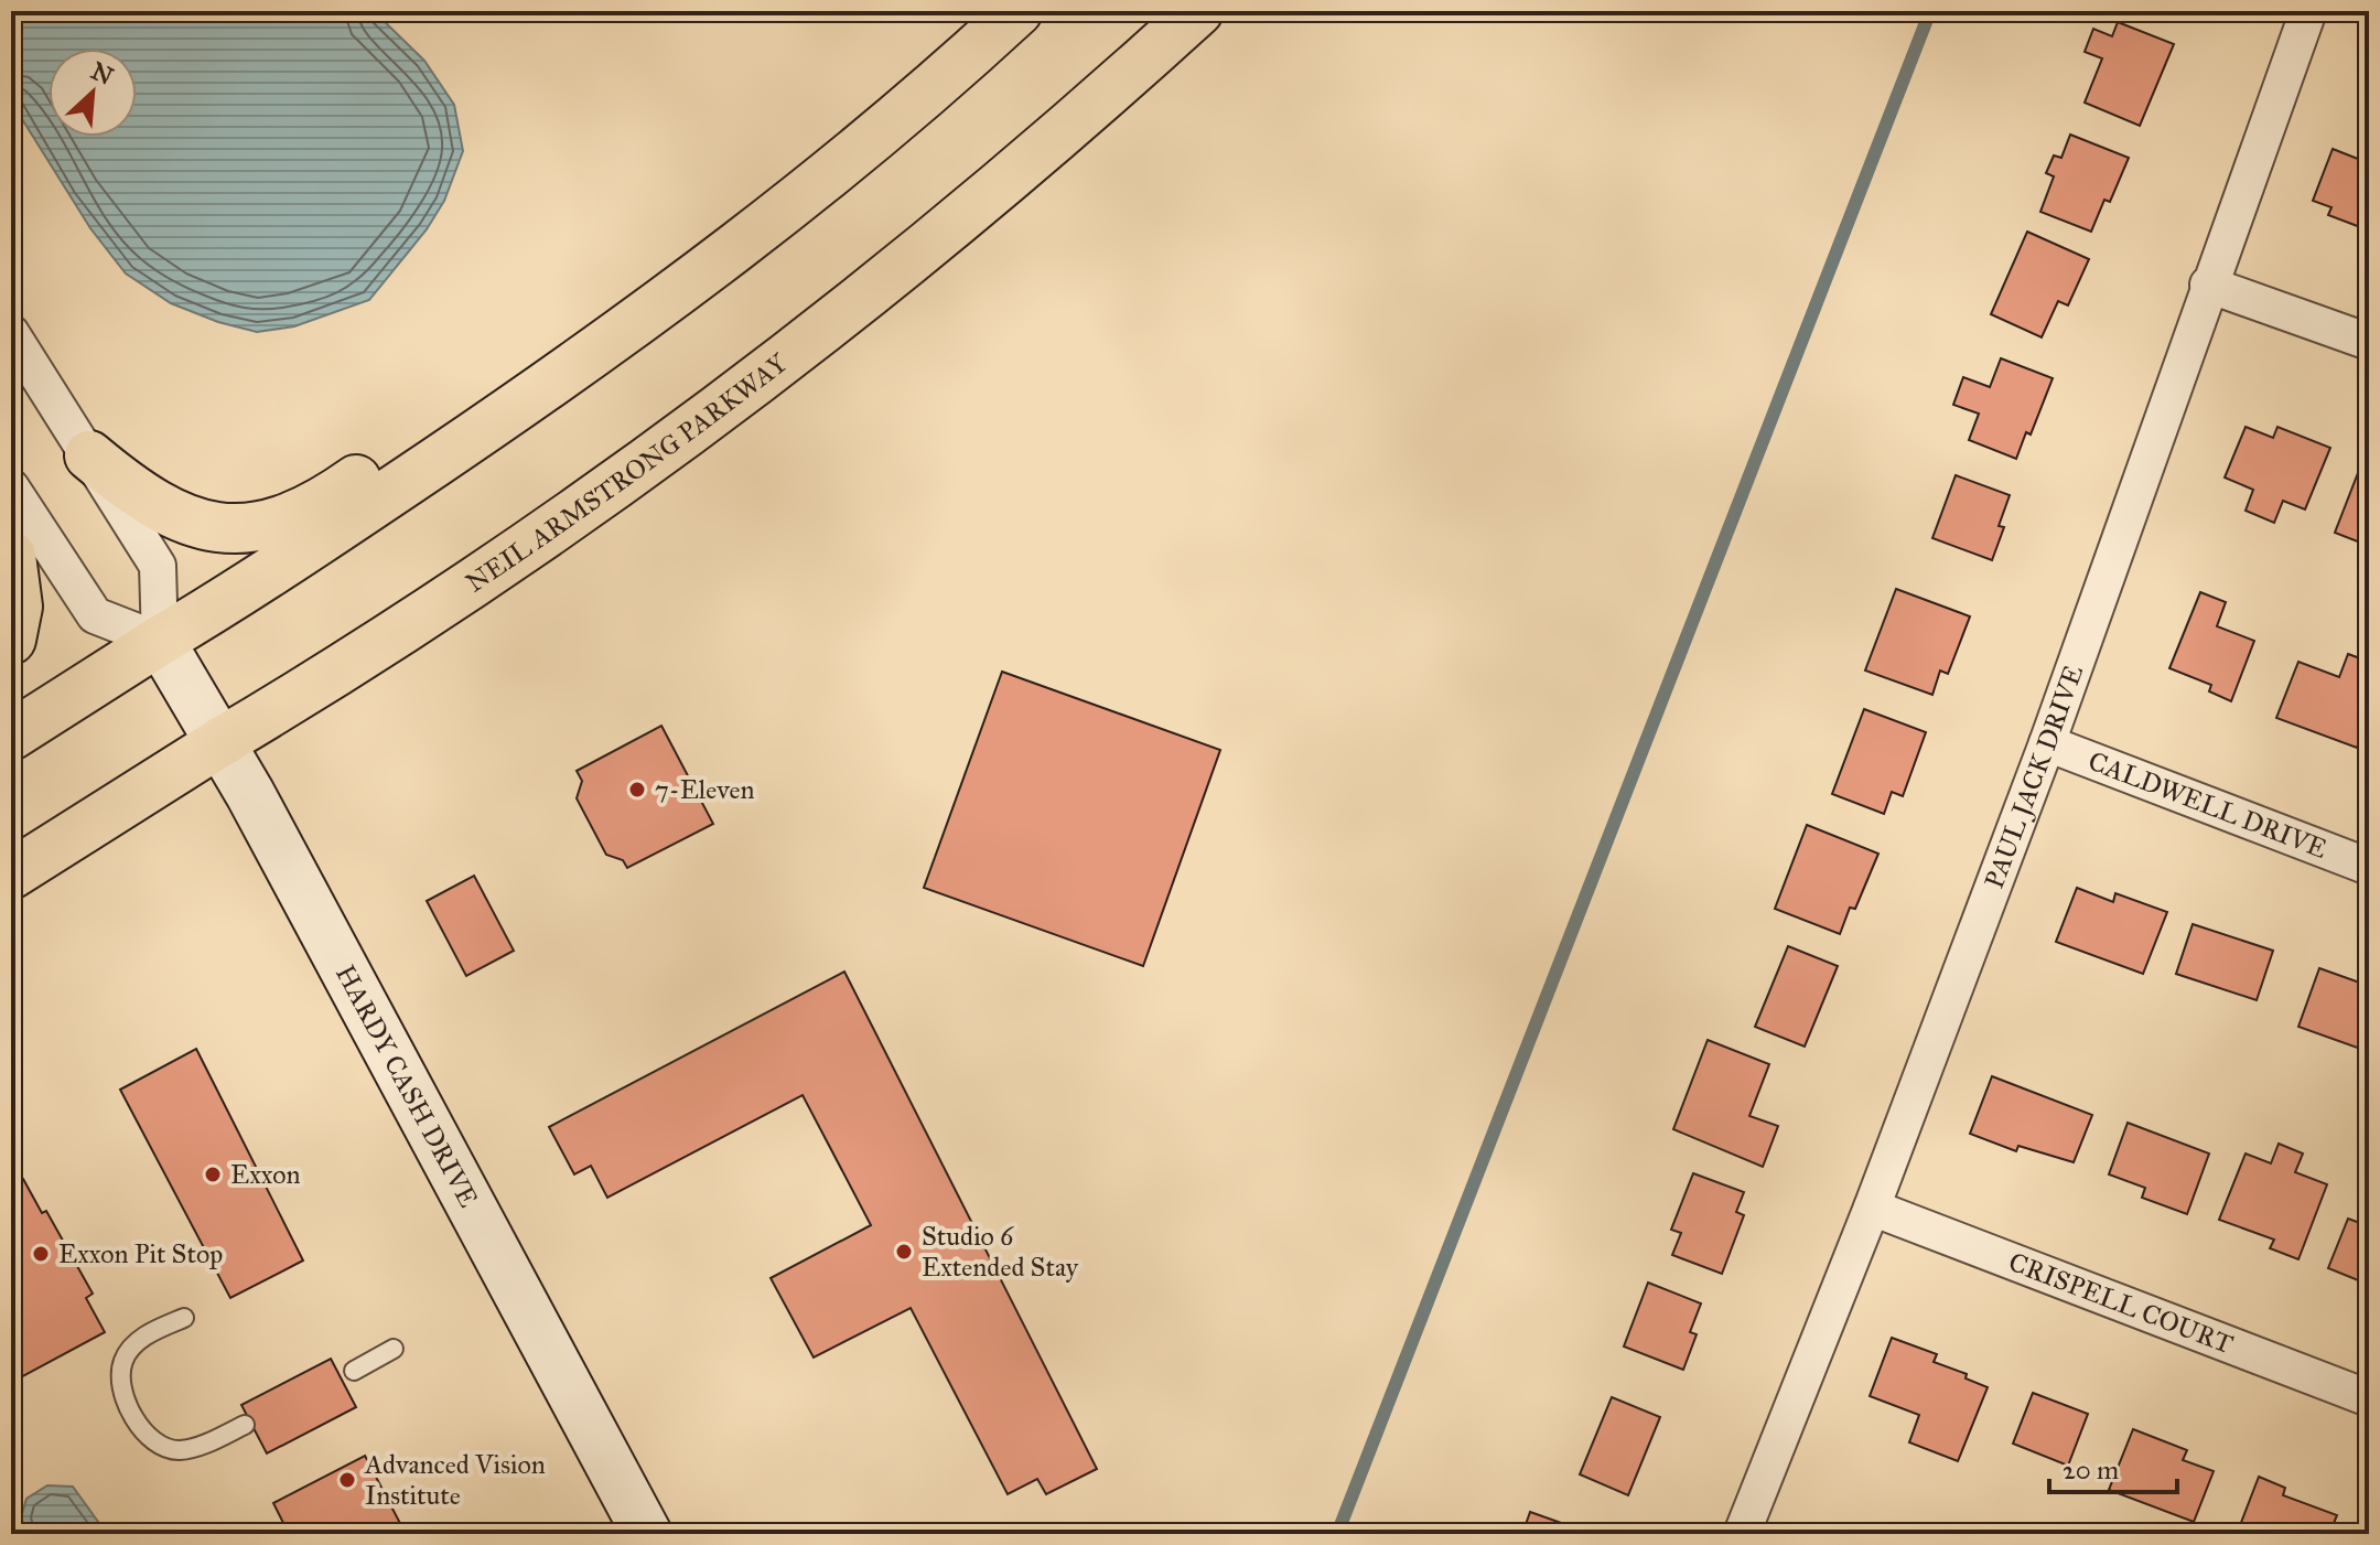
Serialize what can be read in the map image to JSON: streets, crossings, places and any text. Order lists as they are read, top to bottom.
{
  "streets": {
    "main road": ["NEIL ARMSTRONG PARKWAY"],
    "street": [
      "PAUL JACK DRIVE",
      "CALDWELL DRIVE",
      "HARDY CASH DRIVE",
      "CRISPELL COURT"
    ]
  },
  "crossings": [
    ["NEIL ARMSTRONG PARKWAY", "HARDY CASH DRIVE"],
    ["PAUL JACK DRIVE", "CALDWELL DRIVE"],
    ["PAUL JACK DRIVE", "CRISPELL COURT"]
  ],
  "places": [
    "7-Eleven",
    "Exxon",
    "Studio 6 Extended Stay",
    "Exxon Pit Stop",
    "Advanced Vision Institute"
  ],
  "scale_bar": "20 m",
  "north": "top right"
}
